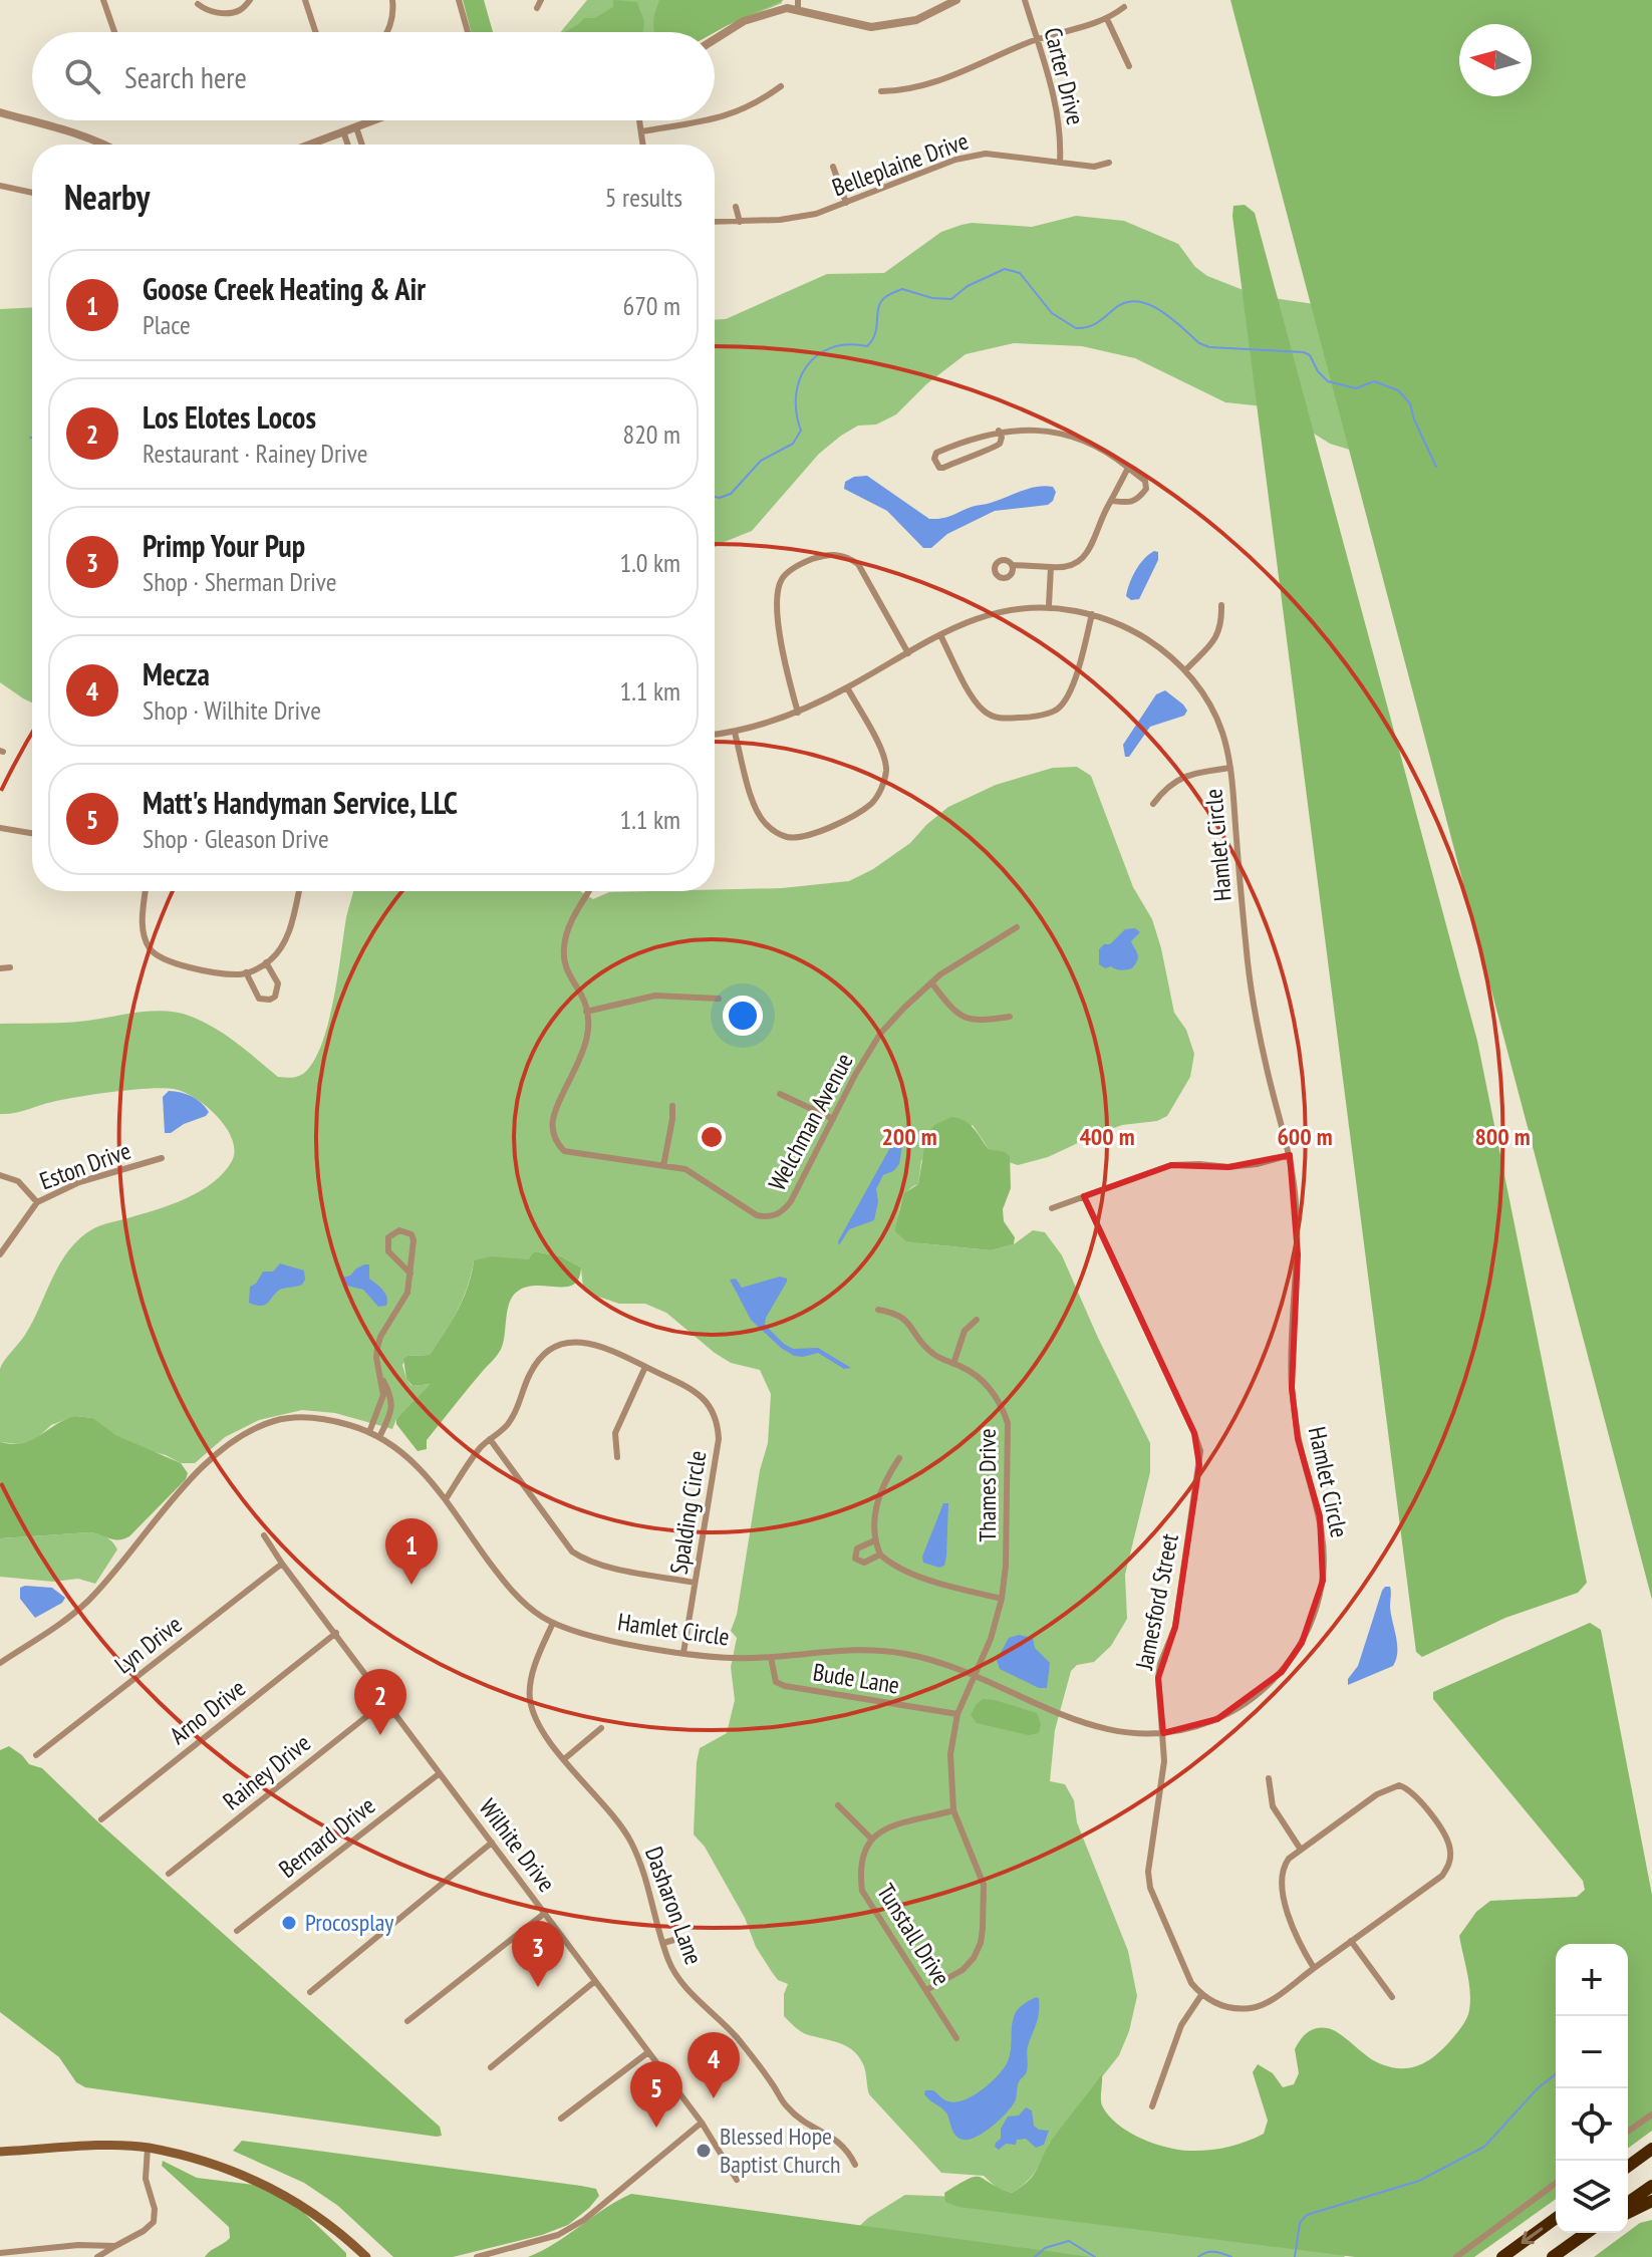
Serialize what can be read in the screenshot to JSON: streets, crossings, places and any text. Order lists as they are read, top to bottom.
{
  "streets": {
    "street": [
      "Carter Drive",
      "Belleplaine Drive",
      "Hamlet Circle",
      "Welchman Avenue",
      "Eston Drive",
      "Thames Drive",
      "Spalding Circle",
      "Jamesford Street",
      "Lyn Drive",
      "Bude Lane",
      "Arno Drive",
      "Rainey Drive",
      "Bernard Drive",
      "Wilhite Drive",
      "Dasharon Lane",
      "Tunstall Drive"
    ]
  },
  "crossings": [
    ["Carter Drive", "Belleplaine Drive"],
    ["Hamlet Circle", "Thames Drive"],
    ["Hamlet Circle", "Spalding Circle"],
    ["Hamlet Circle", "Jamesford Street"],
    ["Hamlet Circle", "Bude Lane"],
    ["Hamlet Circle", "Dasharon Lane"],
    ["Thames Drive", "Bude Lane"],
    ["Thames Drive", "Tunstall Drive"],
    ["Lyn Drive", "Wilhite Drive"],
    ["Arno Drive", "Wilhite Drive"],
    ["Rainey Drive", "Wilhite Drive"],
    ["Bernard Drive", "Wilhite Drive"]
  ],
  "places": ["Procosplay", "Blessed Hope Baptist Church"],
  "north": "left",
  "page": {
    "search": "Search here",
    "heading": ["Nearby", "5 results"],
    "list": [
      {
        "mark": "1",
        "name": "Goose Creek Heating & Air",
        "note": "Place",
        "value": "670 m"
      },
      {
        "mark": "2",
        "name": "Los Elotes Locos",
        "note": "Restaurant · Rainey Drive",
        "value": "820 m"
      },
      {
        "mark": "3",
        "name": "Primp Your Pup",
        "note": "Shop · Sherman Drive",
        "value": "1.0 km"
      },
      {
        "mark": "4",
        "name": "Mecza",
        "note": "Shop · Wilhite Drive",
        "value": "1.1 km"
      },
      {
        "mark": "5",
        "name": "Matt's Handyman Service, LLC",
        "note": "Shop · Gleason Drive",
        "value": "1.1 km"
      }
    ],
    "pins": [
      "1",
      "2",
      "3",
      "4",
      "5"
    ],
    "map_buttons": ["+", "−"]
  },
  "rings": [
    "200 m",
    "400 m",
    "600 m",
    "800 m"
  ]
}
